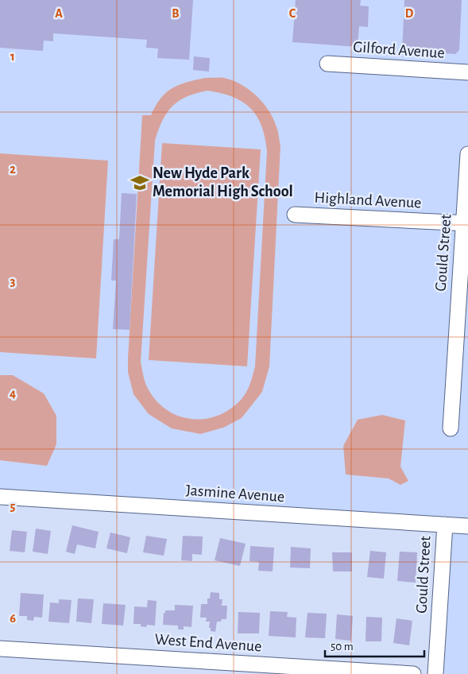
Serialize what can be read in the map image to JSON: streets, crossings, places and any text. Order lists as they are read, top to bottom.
{
  "streets": {
    "street": [
      "Gilford Avenue",
      "Highland Avenue",
      "Gould Street",
      "Jasmine Avenue",
      "West End Avenue"
    ]
  },
  "crossings": [
    ["Highland Avenue", "Gould Street"],
    ["Gould Street", "Jasmine Avenue"]
  ],
  "places": {
    "school or university": ["New Hyde Park Memorial High School"]
  },
  "scale_bar": "50 m",
  "grid": {
    "columns": [
      "A",
      "B",
      "C",
      "D"
    ],
    "rows": [
      "1",
      "2",
      "3",
      "4",
      "5",
      "6"
    ]
  }
}
